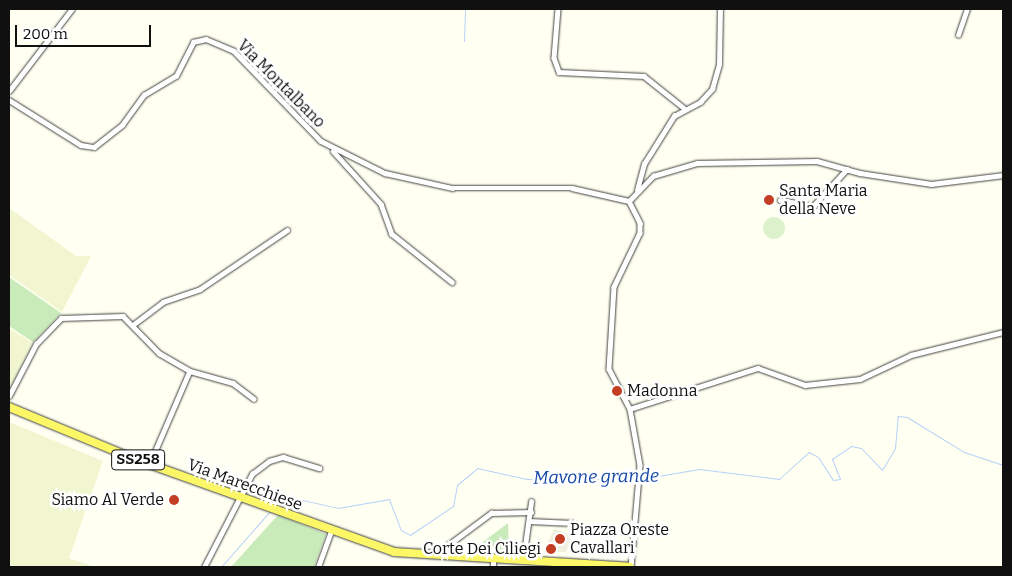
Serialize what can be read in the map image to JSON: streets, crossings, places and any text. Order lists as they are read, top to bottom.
{
  "streets": {
    "main road": ["SS258", "Via Marecchiese"],
    "street": ["Via Montalbano"]
  },
  "water": ["Mavone grande"],
  "places": [
    "Santa Maria della Neve",
    "Madonna",
    "Siamo Al Verde",
    "Piazza Oreste Cavallari",
    "Corte Dei Ciliegi"
  ],
  "scale_bar": "200 m"
}
